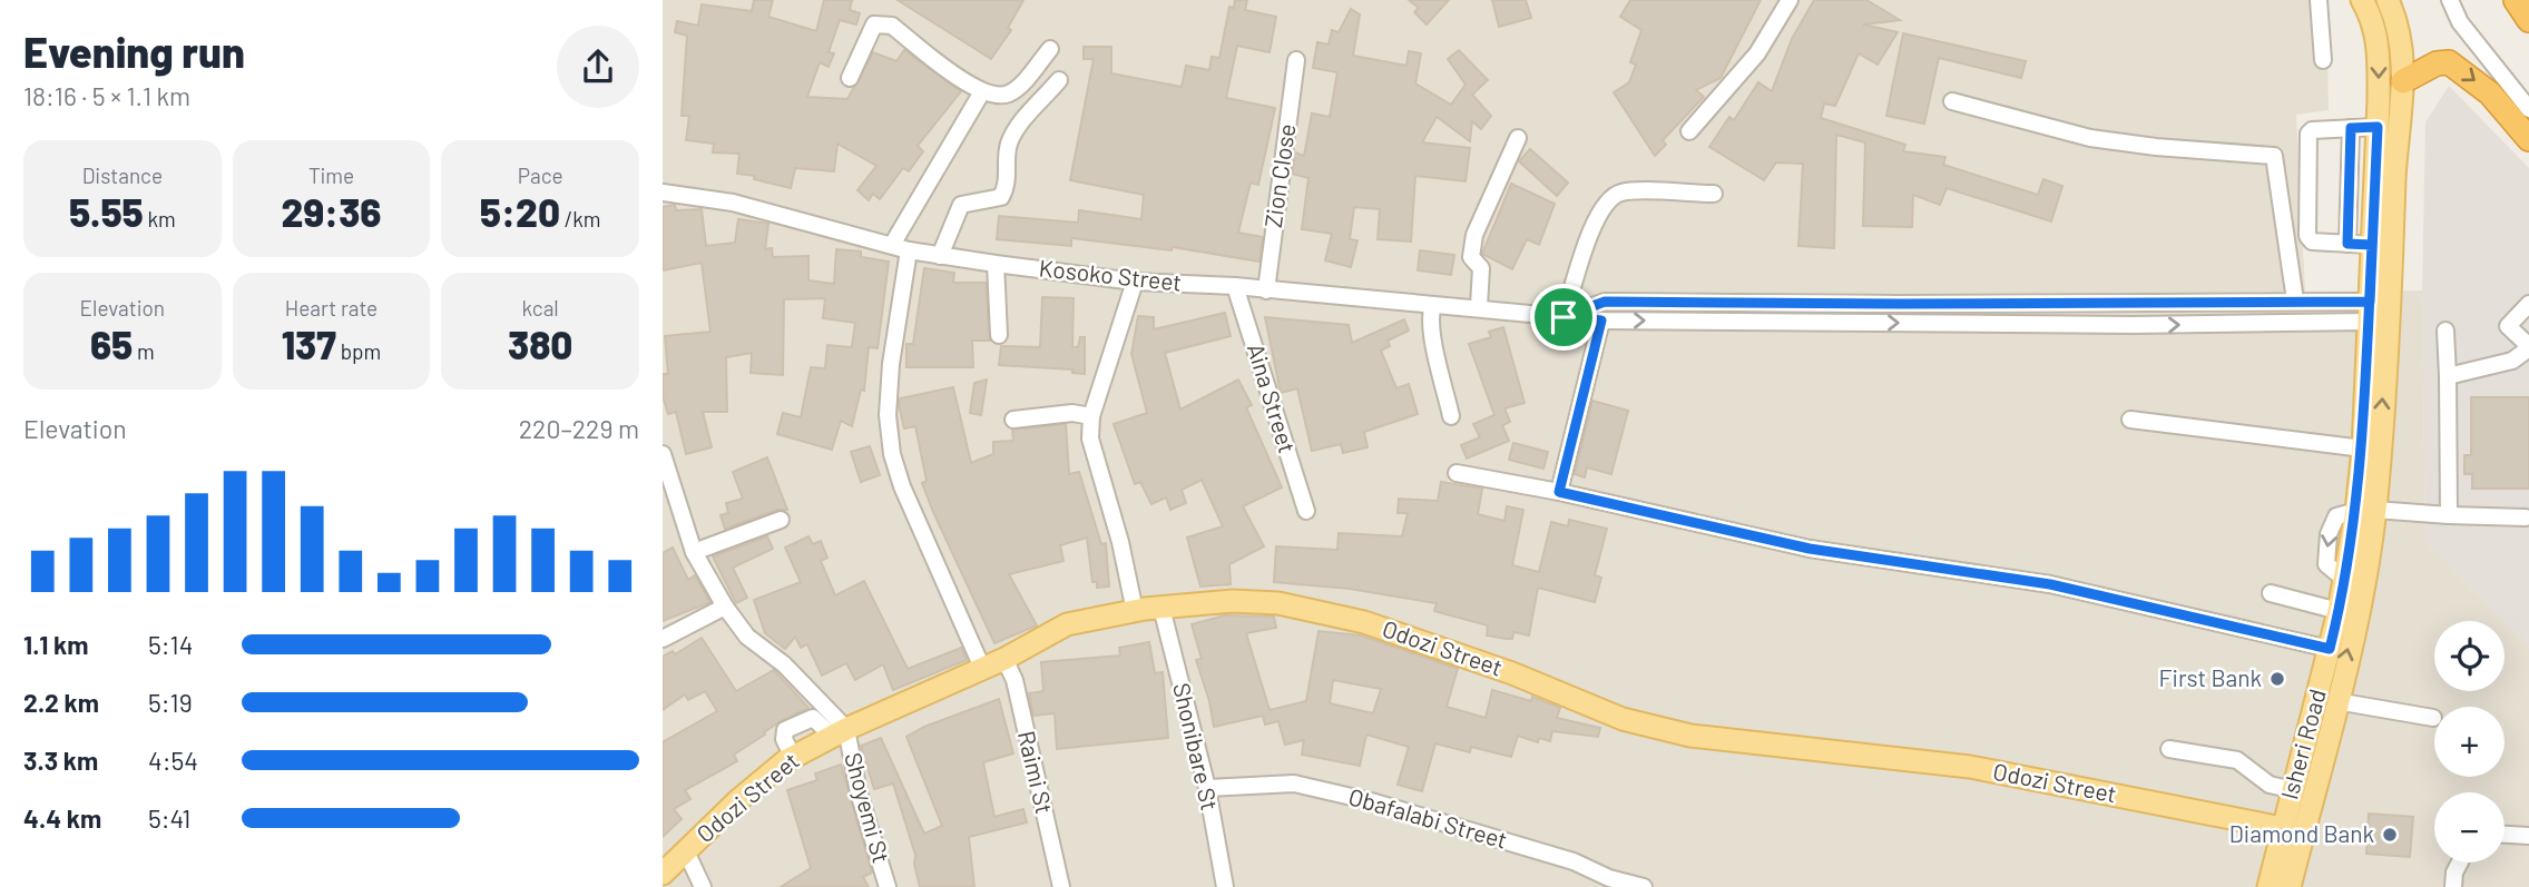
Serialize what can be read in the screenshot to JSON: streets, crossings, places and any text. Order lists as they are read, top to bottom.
{
  "streets": {
    "main road": ["Odozi Street", "Isheri Road"],
    "street": [
      "Zion Close",
      "Kosoko Street",
      "Aina Street",
      "Shonibare St",
      "Raimi St",
      "Shoyemi St",
      "Obafalabi Street"
    ]
  },
  "crossings": [
    ["Zion Close", "Kosoko Street"],
    ["Kosoko Street", "Aina Street"],
    ["Kosoko Street", "Isheri Road"],
    ["Odozi Street", "Isheri Road"],
    ["Odozi Street", "Shonibare St"],
    ["Odozi Street", "Raimi St"],
    ["Odozi Street", "Shoyemi St"],
    ["Shonibare St", "Obafalabi Street"]
  ],
  "places": ["First Bank", "Diamond Bank"],
  "page": {
    "heading": ["Evening run", "18:16 · 5 × 1.1 km"],
    "stats": [
      ["Distance", "5.55 km"],
      ["Time", "29:36"],
      ["Pace", "5:20 /km"],
      ["Elevation", "65 m"],
      ["Heart rate", "137 bpm"],
      ["kcal", "380"]
    ],
    "chart": ["Elevation", "220–229 m"],
    "list": [
      {
        "name": "1.1 km",
        "note": "5:14"
      },
      {
        "name": "2.2 km",
        "note": "5:19"
      },
      {
        "name": "3.3 km",
        "note": "4:54"
      },
      {
        "name": "4.4 km",
        "note": "5:41"
      }
    ],
    "map_buttons": ["+", "−"]
  }
}
